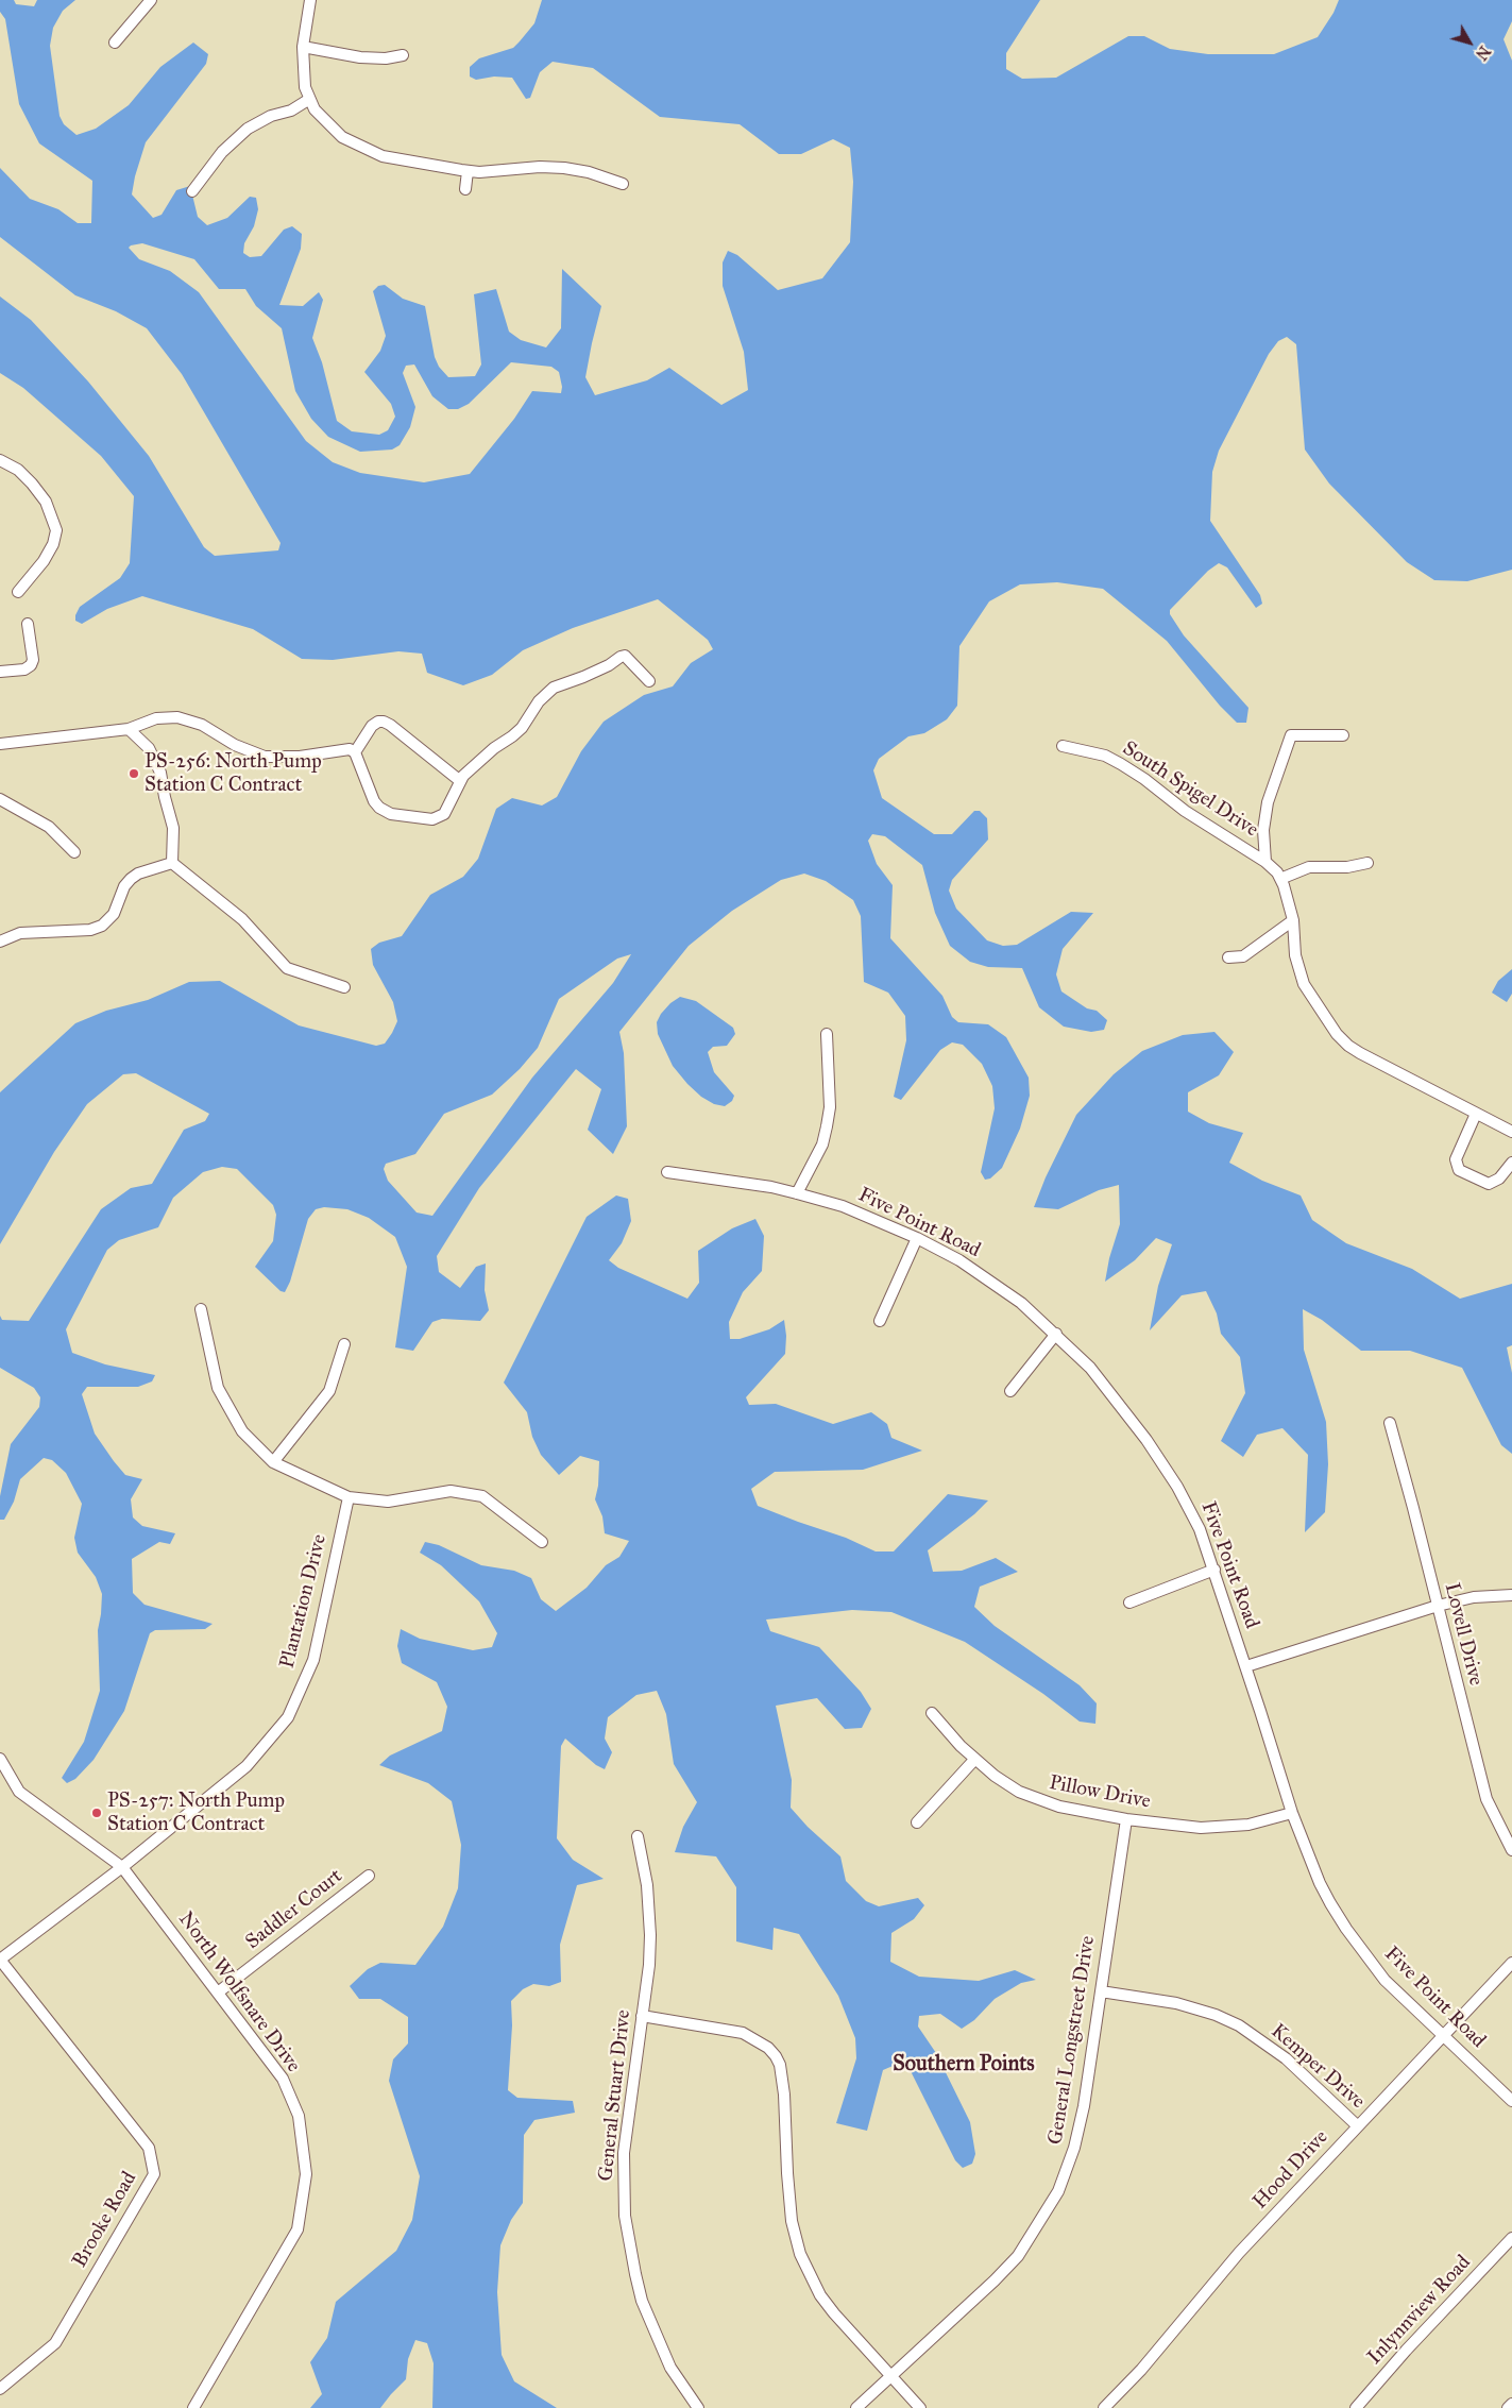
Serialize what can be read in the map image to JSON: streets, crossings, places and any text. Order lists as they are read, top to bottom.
{
  "streets": {
    "street": [
      "South Spigel Drive",
      "Five Point Road",
      "Plantation Drive",
      "Lovell Drive",
      "Pillow Drive",
      "Saddler Court",
      "North Wolfsnare Drive",
      "General Longstreet Drive",
      "Kemper Drive",
      "General Stuart Drive",
      "Hood Drive",
      "Brooke Road",
      "Inlynnview Road"
    ]
  },
  "crossings": [
    ["Five Point Road", "Pillow Drive"],
    ["Five Point Road", "Hood Drive"],
    ["Plantation Drive", "North Wolfsnare Drive"],
    ["Plantation Drive", "Brooke Road"],
    ["Pillow Drive", "General Longstreet Drive"],
    ["Saddler Court", "North Wolfsnare Drive"],
    ["General Longstreet Drive", "Kemper Drive"],
    ["Kemper Drive", "Hood Drive"]
  ],
  "districts": ["Southern Points"],
  "places": ["PS-256: North Pump Station C Contract", "PS-257: North Pump Station C Contract"],
  "north": "bottom right"
}
